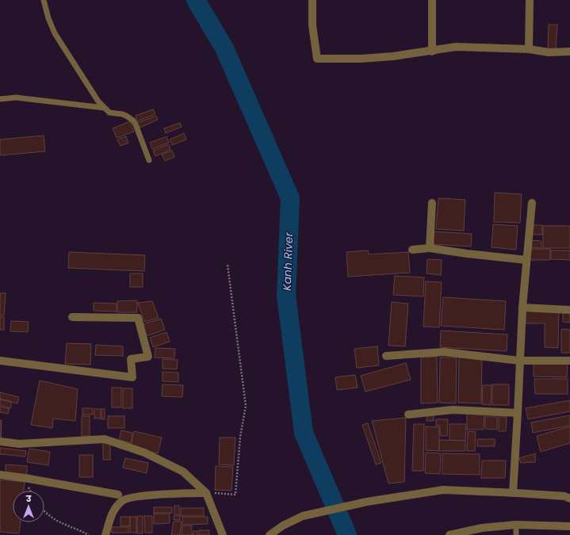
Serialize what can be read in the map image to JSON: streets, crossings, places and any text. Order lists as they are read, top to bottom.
{
  "water": ["Kanh River"],
  "north": "top"
}
